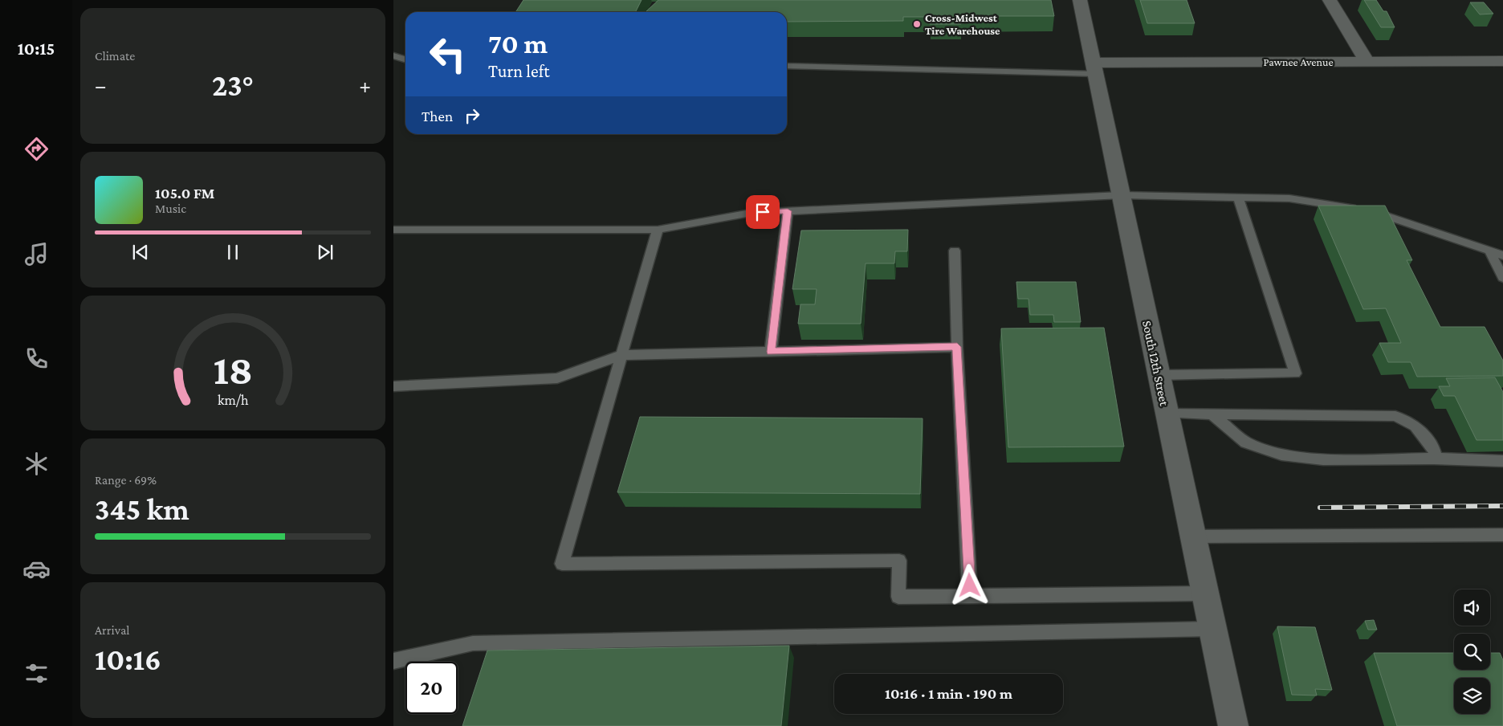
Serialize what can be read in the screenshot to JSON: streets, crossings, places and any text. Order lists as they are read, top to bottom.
{
  "streets": {
    "street": ["Pawnee Avenue", "South 12th Street"]
  },
  "crossings": [
    ["Pawnee Avenue", "South 12th Street"]
  ],
  "places": ["Cross-Midwest Tire Warehouse"],
  "page": {
    "tabs": "10:15",
    "tile": [
      "Climate",
      ["Range · 69%", "345 km"],
      ["Arrival", "10:16"]
    ],
    "turn": ["70 m", "Turn left"],
    "heat": ["−", "23°", "+"],
    "then": "Then",
    "song": ["105.0 FM", "Music"],
    "limit": "20",
    "trip": "10:16 · 1 min · 190 m",
    "gauge": ["18", "km/h"]
  }
}
